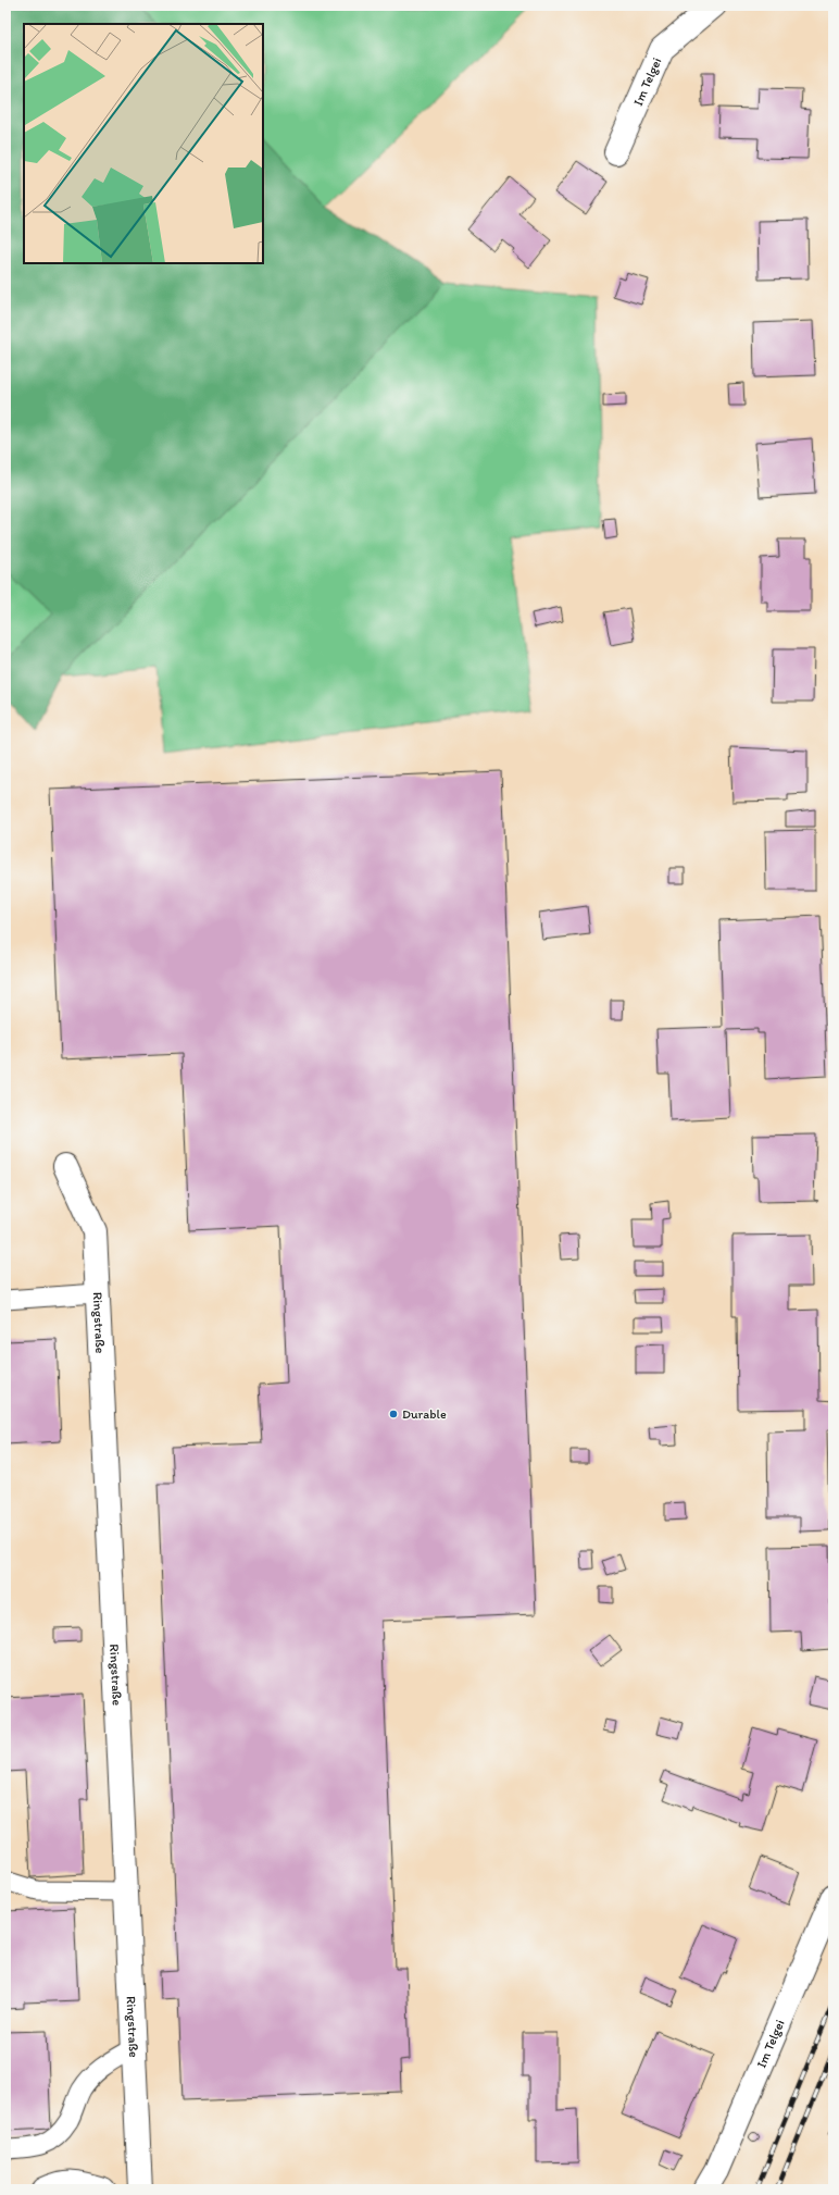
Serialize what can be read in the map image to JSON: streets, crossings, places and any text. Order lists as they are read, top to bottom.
{
  "streets": {
    "street": ["Im Telgei", "Ringstraße"]
  },
  "places": ["Durable"]
}
